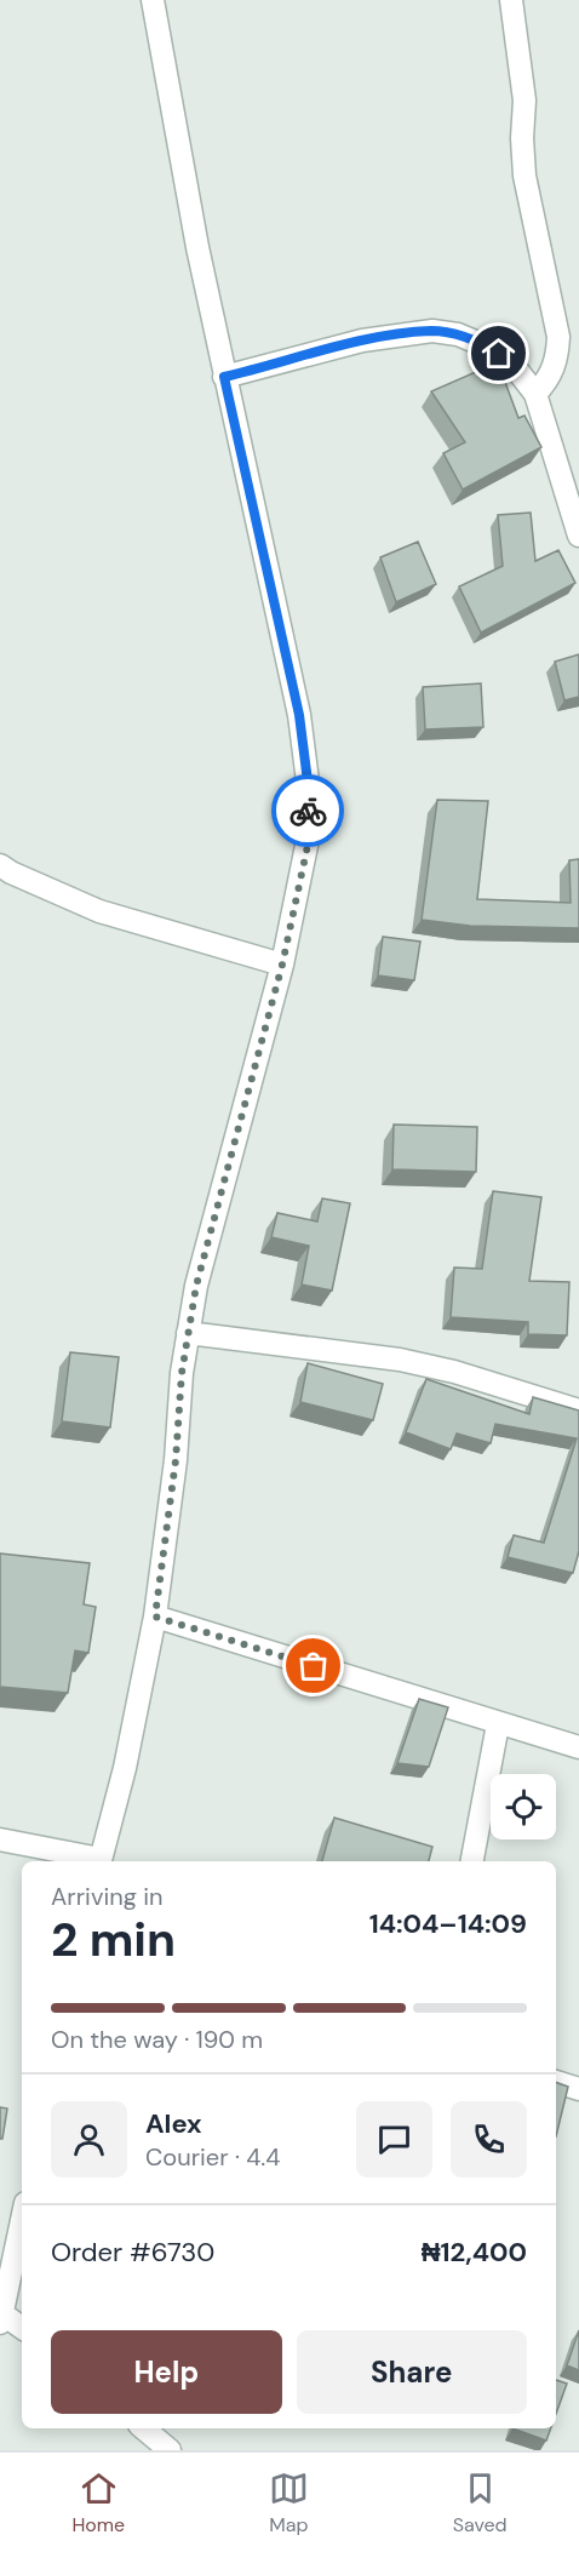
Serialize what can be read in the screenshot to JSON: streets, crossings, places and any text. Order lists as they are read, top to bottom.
{
  "page": {
    "heading": ["2 min", "Arriving in", "14:04–14:09"],
    "panel": [
      "Alex",
      "Courier · 4.4",
      "Order #6730",
      "₦12,400"
    ],
    "bar": "On the way · 190 m",
    "buttons": ["Help", "Share"],
    "tabs": ["Home", "Map", "Saved"]
  }
}
